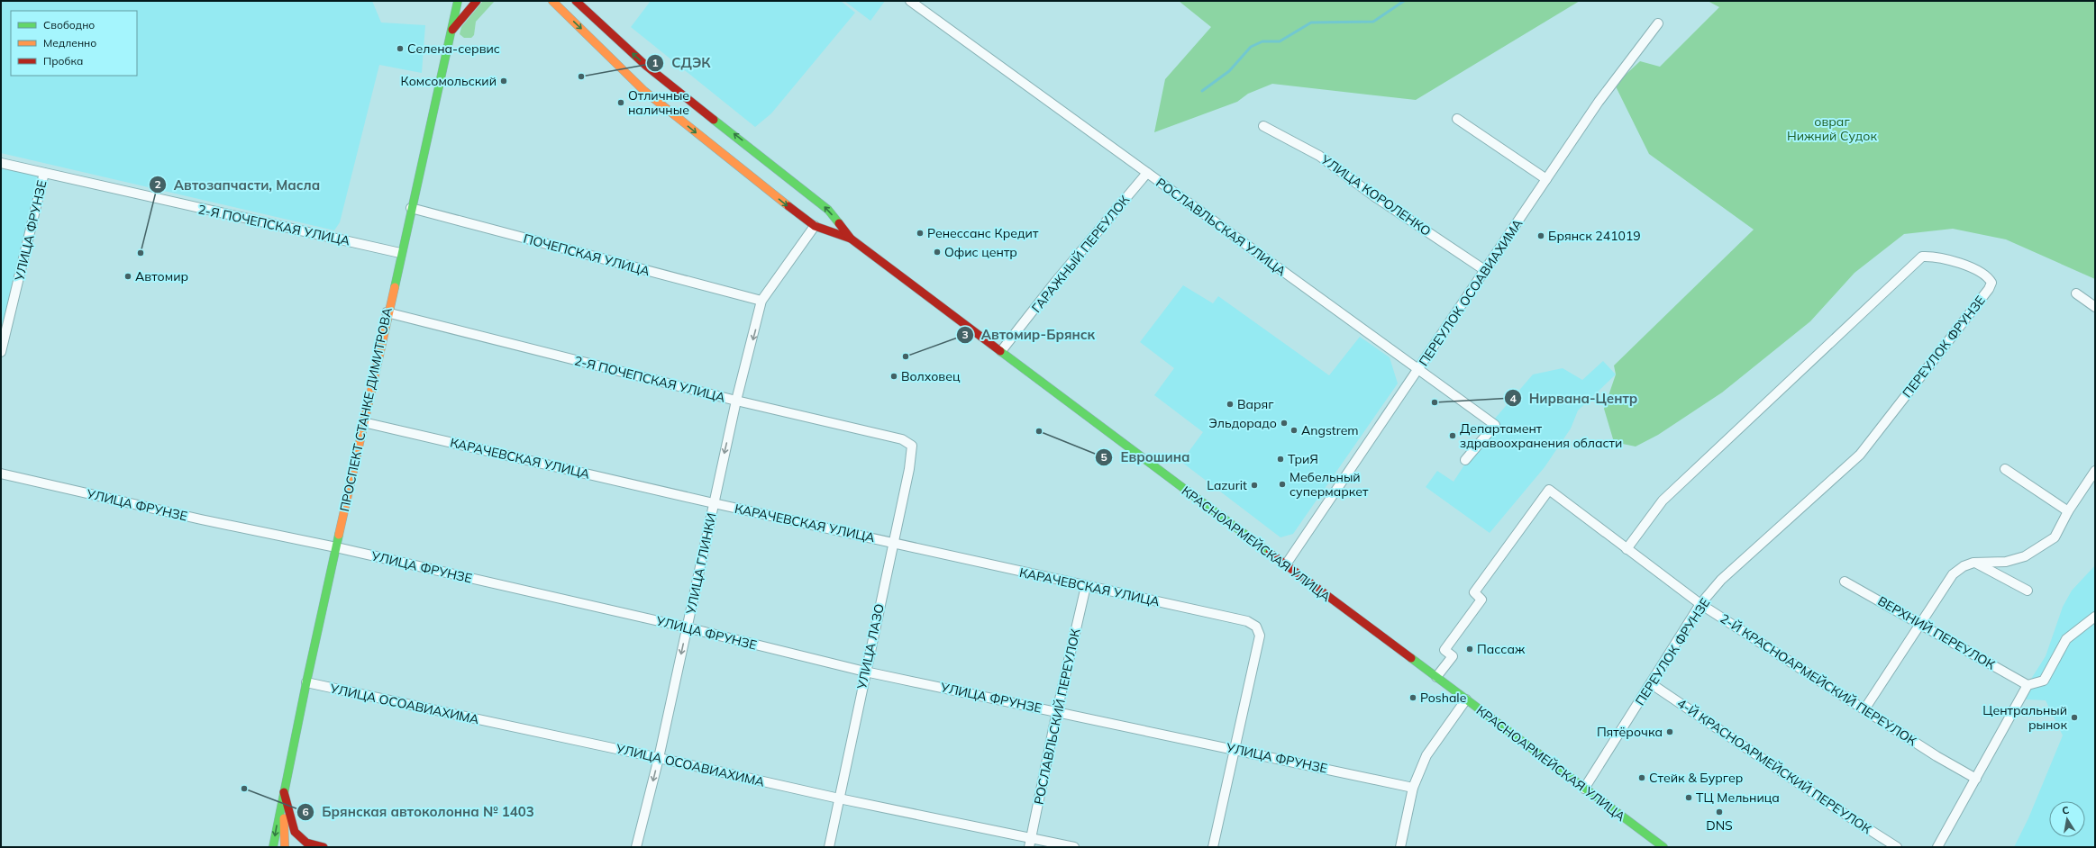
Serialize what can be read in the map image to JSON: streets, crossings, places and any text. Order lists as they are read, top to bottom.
{
  "streets": {
    "main road": ["ПРОСПЕКТ СТАНКЕ ДИМИТРОВА", "КРАСНОАРМЕЙСКАЯ УЛИЦА"],
    "street": [
      "УЛИЦА КОРОЛЕНКО",
      "2-Я ПОЧЕПСКАЯ УЛИЦА",
      "РОСЛАВЛЬСКАЯ УЛИЦА",
      "УЛИЦА ФРУНЗЕ",
      "ГАРАЖНЫЙ ПЕРЕУЛОК",
      "ПОЧЕПСКАЯ УЛИЦА",
      "ПЕРЕУЛОК ОСОАВИАХИМА",
      "ПЕРЕУЛОК ФРУНЗЕ",
      "КАРАЧЕВСКАЯ УЛИЦА",
      "УЛИЦА ГЛИНКИ",
      "ВЕРХНИЙ ПЕРЕУЛОК",
      "УЛИЦА ЛАЗО",
      "2-Й КРАСНОАРМЕЙСКИЙ ПЕРЕУЛОК",
      "УЛИЦА ОСОАВИАХИМА",
      "РОСЛАВЛЬСКИЙ ПЕРЕУЛОК",
      "4-Й КРАСНОАРМЕЙСКИЙ ПЕРЕУЛОК"
    ]
  },
  "crossings": [
    ["УЛИЦА КОРОЛЕНКО", "ПЕРЕУЛОК ОСОАВИАХИМА"],
    ["2-Я ПОЧЕПСКАЯ УЛИЦА", "УЛИЦА ФРУНЗЕ"],
    ["2-Я ПОЧЕПСКАЯ УЛИЦА", "ПРОСПЕКТ СТАНКЕ ДИМИТРОВА"],
    ["2-Я ПОЧЕПСКАЯ УЛИЦА", "УЛИЦА ГЛИНКИ"],
    ["2-Я ПОЧЕПСКАЯ УЛИЦА", "УЛИЦА ЛАЗО"],
    ["РОСЛАВЛЬСКАЯ УЛИЦА", "ГАРАЖНЫЙ ПЕРЕУЛОК"],
    ["РОСЛАВЛЬСКАЯ УЛИЦА", "ПЕРЕУЛОК ОСОАВИАХИМА"],
    ["УЛИЦА ФРУНЗЕ", "ПРОСПЕКТ СТАНКЕ ДИМИТРОВА"],
    ["УЛИЦА ФРУНЗЕ", "КАРАЧЕВСКАЯ УЛИЦА"],
    ["УЛИЦА ФРУНЗЕ", "УЛИЦА ГЛИНКИ"],
    ["УЛИЦА ФРУНЗЕ", "УЛИЦА ЛАЗО"],
    ["УЛИЦА ФРУНЗЕ", "РОСЛАВЛЬСКИЙ ПЕРЕУЛОК"],
    ["ГАРАЖНЫЙ ПЕРЕУЛОК", "КРАСНОАРМЕЙСКАЯ УЛИЦА"],
    ["ПОЧЕПСКАЯ УЛИЦА", "ПРОСПЕКТ СТАНКЕ ДИМИТРОВА"],
    ["ПОЧЕПСКАЯ УЛИЦА", "УЛИЦА ГЛИНКИ"],
    ["ПЕРЕУЛОК ОСОАВИАХИМА", "КРАСНОАРМЕЙСКАЯ УЛИЦА"],
    ["ПЕРЕУЛОК ФРУНЗЕ", "КРАСНОАРМЕЙСКАЯ УЛИЦА"],
    ["ПЕРЕУЛОК ФРУНЗЕ", "2-Й КРАСНОАРМЕЙСКИЙ ПЕРЕУЛОК"],
    ["ПЕРЕУЛОК ФРУНЗЕ", "4-Й КРАСНОАРМЕЙСКИЙ ПЕРЕУЛОК"],
    ["ПРОСПЕКТ СТАНКЕ ДИМИТРОВА", "КАРАЧЕВСКАЯ УЛИЦА"],
    ["ПРОСПЕКТ СТАНКЕ ДИМИТРОВА", "УЛИЦА ОСОАВИАХИМА"],
    ["КАРАЧЕВСКАЯ УЛИЦА", "УЛИЦА ГЛИНКИ"],
    ["КАРАЧЕВСКАЯ УЛИЦА", "УЛИЦА ЛАЗО"],
    ["КАРАЧЕВСКАЯ УЛИЦА", "РОСЛАВЛЬСКИЙ ПЕРЕУЛОК"],
    ["КРАСНОАРМЕЙСКАЯ УЛИЦА", "2-Й КРАСНОАРМЕЙСКИЙ ПЕРЕУЛОК"],
    ["УЛИЦА ГЛИНКИ", "УЛИЦА ОСОАВИАХИМА"],
    ["УЛИЦА ЛАЗО", "УЛИЦА ОСОАВИАХИМА"],
    ["УЛИЦА ОСОАВИАХИМА", "РОСЛАВЛЬСКИЙ ПЕРЕУЛОК"]
  ],
  "one_way": ["УЛИЦА ГЛИНКИ"],
  "parks": ["овраг Нижний Судок"],
  "places": [
    "Селена-сервис",
    "СДЭК",
    "Комсомольский",
    "Отличные наличные",
    "Ренессанс Кредит",
    "Брянск 241019",
    "Офис центр",
    "Автозапчасти, Масла",
    "Автомир",
    "Автомир-Брянск",
    "Волховец",
    "Нирвана-Центр",
    "Варяг",
    "Эльдорадо",
    "Angstrem",
    "Еврошина",
    "Департамент здравоохранения области",
    "ТриЯ",
    "Мебельный супермаркет",
    "Lazurit",
    "Пассаж",
    "Poshale",
    "Центральный рынок",
    "Пятёрочка",
    "Стейк & Бургер",
    "Брянская автоколонна № 1403",
    "ТЦ Мельница",
    "DNS"
  ],
  "legend": ["Свободно", "Медленно", "Пробка"],
  "north": "top"
}
